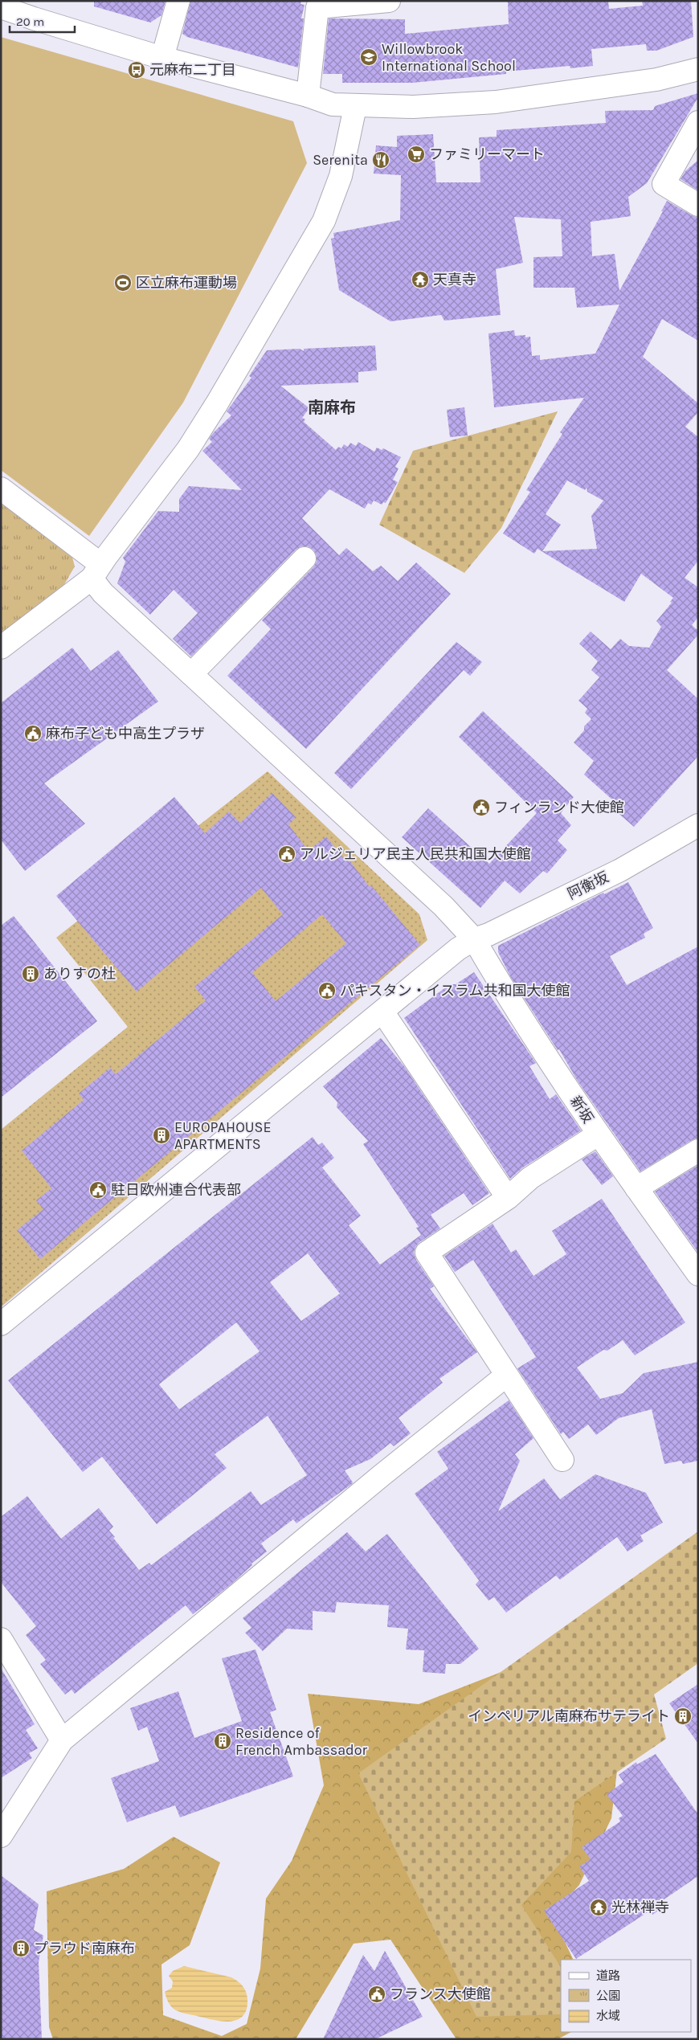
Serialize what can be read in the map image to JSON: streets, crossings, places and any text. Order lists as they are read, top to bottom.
{
  "streets": {
    "street": ["阿衡坂", "新坂"]
  },
  "crossings": [
    ["阿衡坂", "新坂"]
  ],
  "districts": ["南麻布"],
  "places": {
    "school or university": ["Willowbrook International School"],
    "bus stop": ["元麻布二丁目"],
    "supermarket": ["ファミリーマート"],
    "restaurant": ["Serenita"],
    "temple": ["天真寺", "光林禅寺"],
    "sports": ["区立麻布運動場"],
    "public building": [
      "麻布子ども中高生プラザ",
      "フィンランド大使館",
      "アルジェリア民主人民共和国大使館",
      "パキスタン・イスラム共和国大使館",
      "駐日欧州連合代表部",
      "フランス大使館"
    ],
    "building": [
      "ありすの杜",
      "EUROPAHOUSE APARTMENTS",
      "インペリアル南麻布サテライト",
      "Residence of French Ambassador",
      "プラウド南麻布"
    ]
  },
  "legend": ["道路", "公園", "水域"],
  "scale_bar": "20 m"
}
